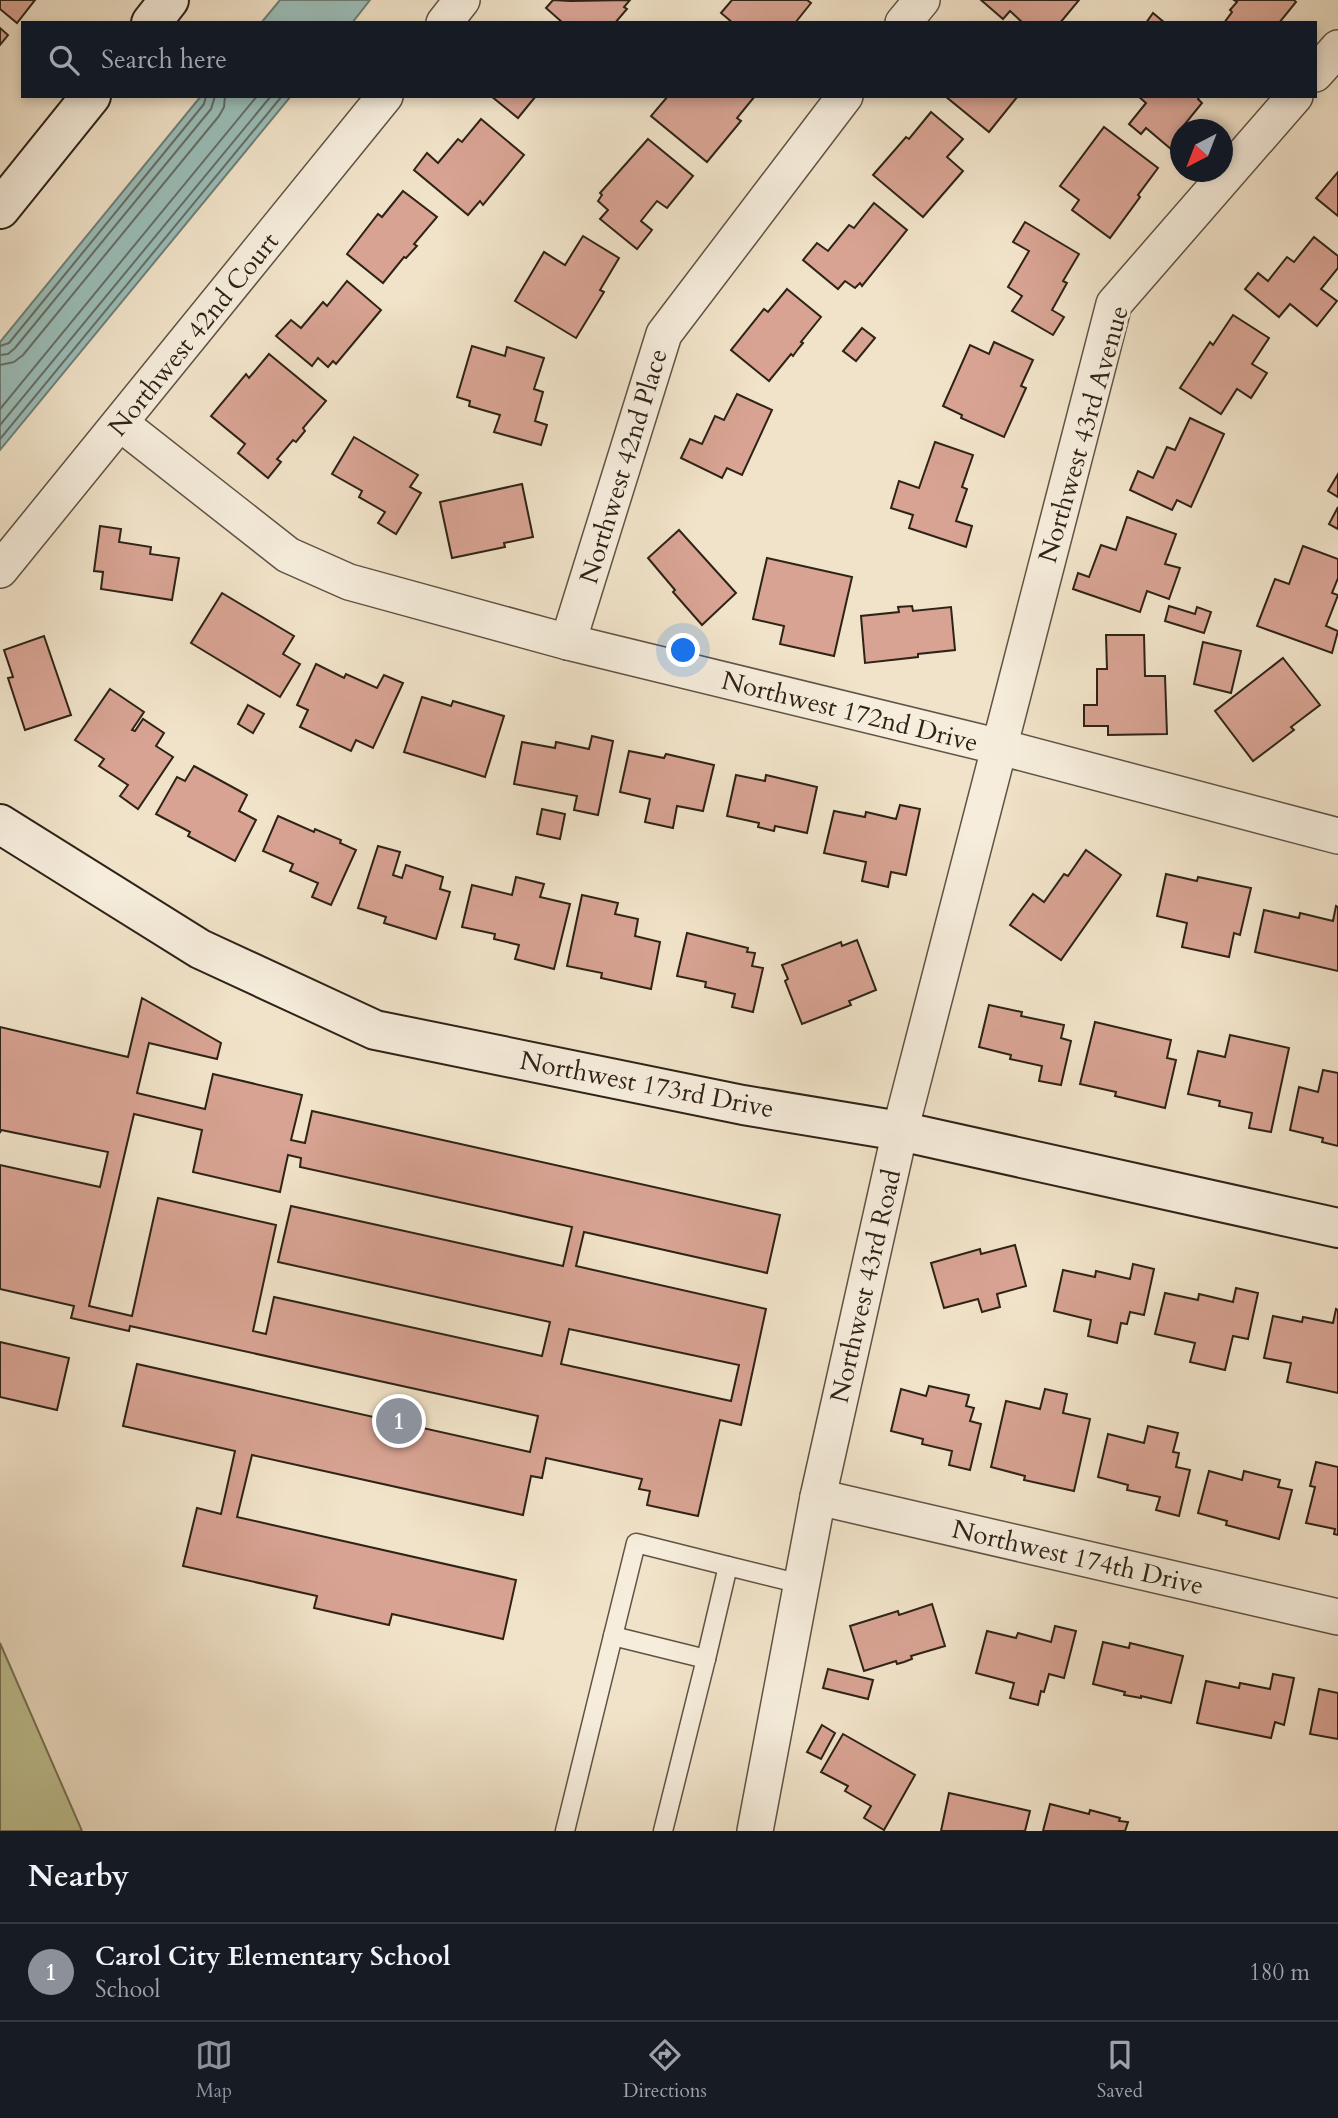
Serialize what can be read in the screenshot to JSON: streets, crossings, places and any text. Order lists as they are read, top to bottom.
{
  "streets": {
    "street": [
      "Northwest 42nd Court",
      "Northwest 43rd Avenue",
      "Northwest 42nd Place",
      "Northwest 172nd Drive",
      "Northwest 173rd Drive",
      "Northwest 43rd Road",
      "Northwest 174th Drive"
    ]
  },
  "crossings": [
    ["Northwest 42nd Court", "Northwest 172nd Drive"],
    ["Northwest 43rd Avenue", "Northwest 172nd Drive"],
    ["Northwest 43rd Avenue", "Northwest 43rd Road"],
    ["Northwest 42nd Place", "Northwest 172nd Drive"],
    ["Northwest 172nd Drive", "Northwest 43rd Road"],
    ["Northwest 173rd Drive", "Northwest 43rd Road"],
    ["Northwest 43rd Road", "Northwest 174th Drive"]
  ],
  "north": "bottom left",
  "page": {
    "search": "Search here",
    "pins": "1",
    "heading": "Nearby",
    "list": [
      {
        "mark": "1",
        "name": "Carol City Elementary School",
        "note": "School",
        "value": "180 m"
      }
    ],
    "nav": ["Map", "Directions", "Saved"]
  }
}
